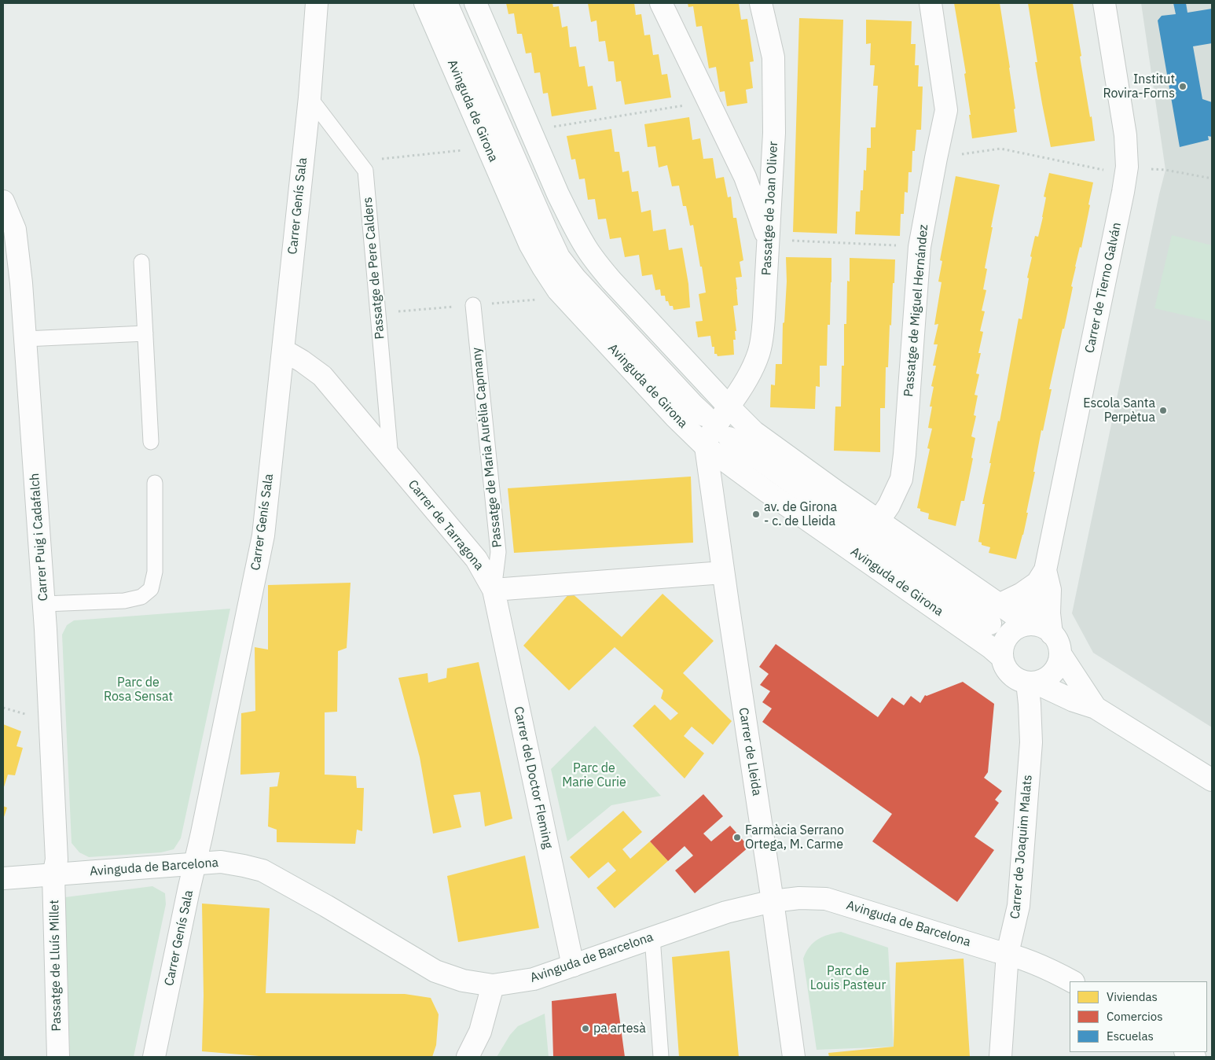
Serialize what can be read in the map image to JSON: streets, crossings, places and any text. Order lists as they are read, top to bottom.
{
  "streets": {
    "street": [
      "Avinguda de Girona",
      "Carrer Genís Sala",
      "Passatge de Joan Oliver",
      "Carrer de Tierno Galván",
      "Passatge de Miguel Hernández",
      "Carrer de Tarragona",
      "Carrer Puig i Cadafalch",
      "Carrer de Lleida",
      "Carrer del Doctor Fleming",
      "Carrer de Joaquim Malats",
      "Avinguda de Barcelona",
      "Passatge de Lluís Millet"
    ],
    "lane": ["Passatge de Pere Calders", "Passatge de Maria Aurèlia Capmany"]
  },
  "crossings": [
    ["Avinguda de Girona", "Passatge de Joan Oliver"],
    ["Avinguda de Girona", "Carrer de Tierno Galván"],
    ["Avinguda de Girona", "Carrer de Lleida"],
    ["Avinguda de Girona", "Carrer de Joaquim Malats"],
    ["Carrer Genís Sala", "Passatge de Pere Calders"],
    ["Carrer Genís Sala", "Carrer de Tarragona"],
    ["Carrer Genís Sala", "Avinguda de Barcelona"],
    ["Passatge de Joan Oliver", "Carrer de Lleida"],
    ["Passatge de Pere Calders", "Carrer de Tarragona"],
    ["Carrer de Tierno Galván", "Carrer de Joaquim Malats"],
    ["Passatge de Maria Aurèlia Capmany", "Carrer de Tarragona"],
    ["Passatge de Maria Aurèlia Capmany", "Carrer del Doctor Fleming"],
    ["Carrer de Tarragona", "Carrer del Doctor Fleming"],
    ["Carrer Puig i Cadafalch", "Avinguda de Barcelona"],
    ["Carrer Puig i Cadafalch", "Passatge de Lluís Millet"],
    ["Carrer de Lleida", "Avinguda de Barcelona"],
    ["Carrer del Doctor Fleming", "Avinguda de Barcelona"],
    ["Carrer de Joaquim Malats", "Avinguda de Barcelona"],
    ["Avinguda de Barcelona", "Passatge de Lluís Millet"]
  ],
  "parks": ["Parc de Rosa Sensat", "Parc de Marie Curie", "Parc de Louis Pasteur"],
  "places": [
    "Institut Rovira-Forns",
    "Escola Santa Perpètua",
    "av. de Girona - c. de Lleida",
    "Farmàcia Serrano Ortega, M. Carme",
    "pa artesà"
  ],
  "legend": ["Viviendas", "Comercios", "Escuelas"]
}
